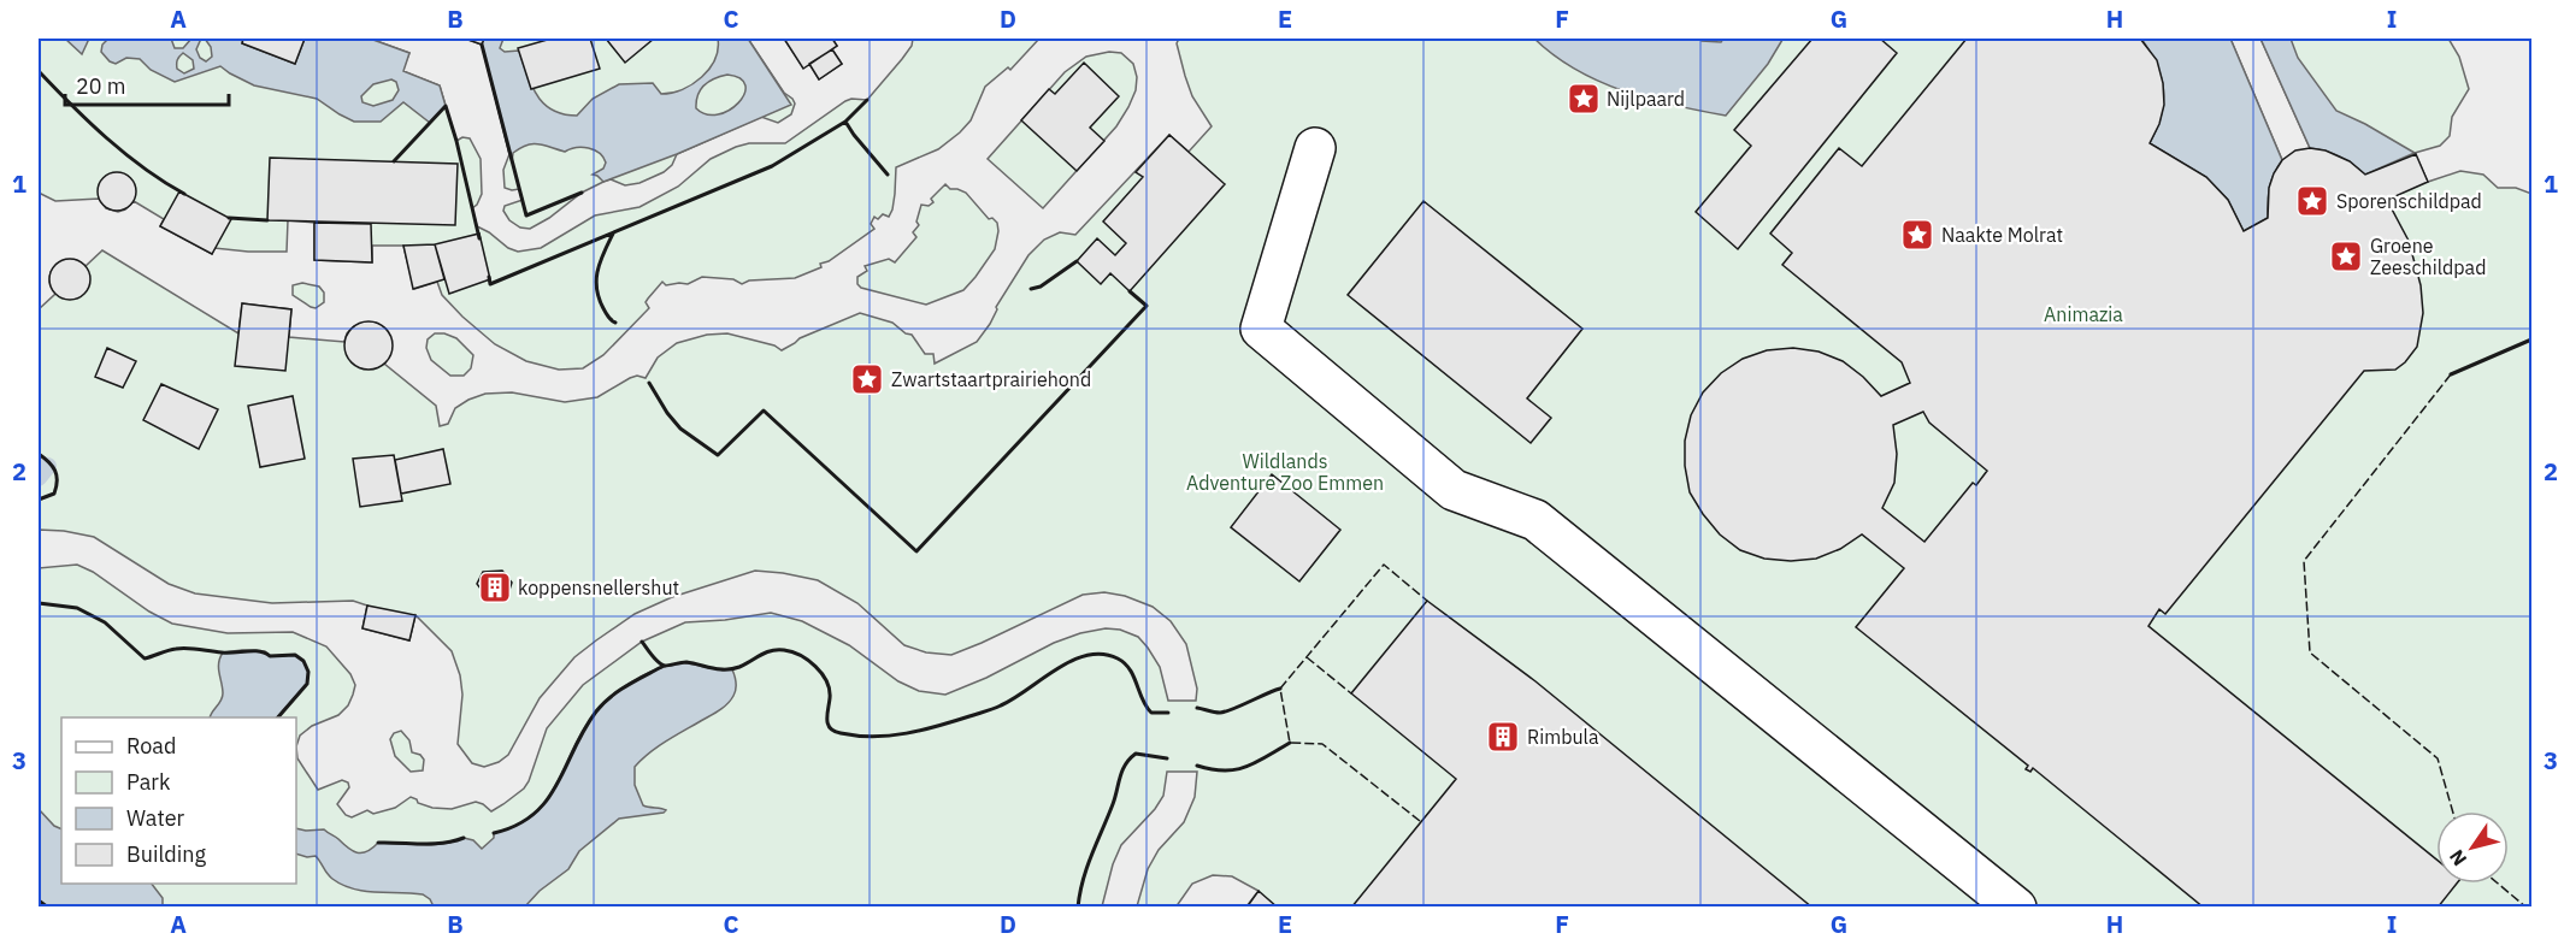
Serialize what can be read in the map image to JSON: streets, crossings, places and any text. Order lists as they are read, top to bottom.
{
  "parks": ["Animazia", "Wildlands Adventure Zoo Emmen"],
  "places": {
    "place": [
      "Nijlpaard",
      "Sporenschildpad",
      "Naakte Molrat",
      "Groene Zeeschildpad",
      "Zwartstaartprairiehond"
    ],
    "building": ["koppensnellershut", "Rimbula"]
  },
  "legend": [
    "Road",
    "Park",
    "Water",
    "Building"
  ],
  "scale_bar": "20 m",
  "north": "bottom left",
  "grid": {
    "columns": [
      "A",
      "B",
      "C",
      "D",
      "E",
      "F",
      "G",
      "H",
      "I"
    ],
    "rows": ["1", "2", "3"]
  }
}
